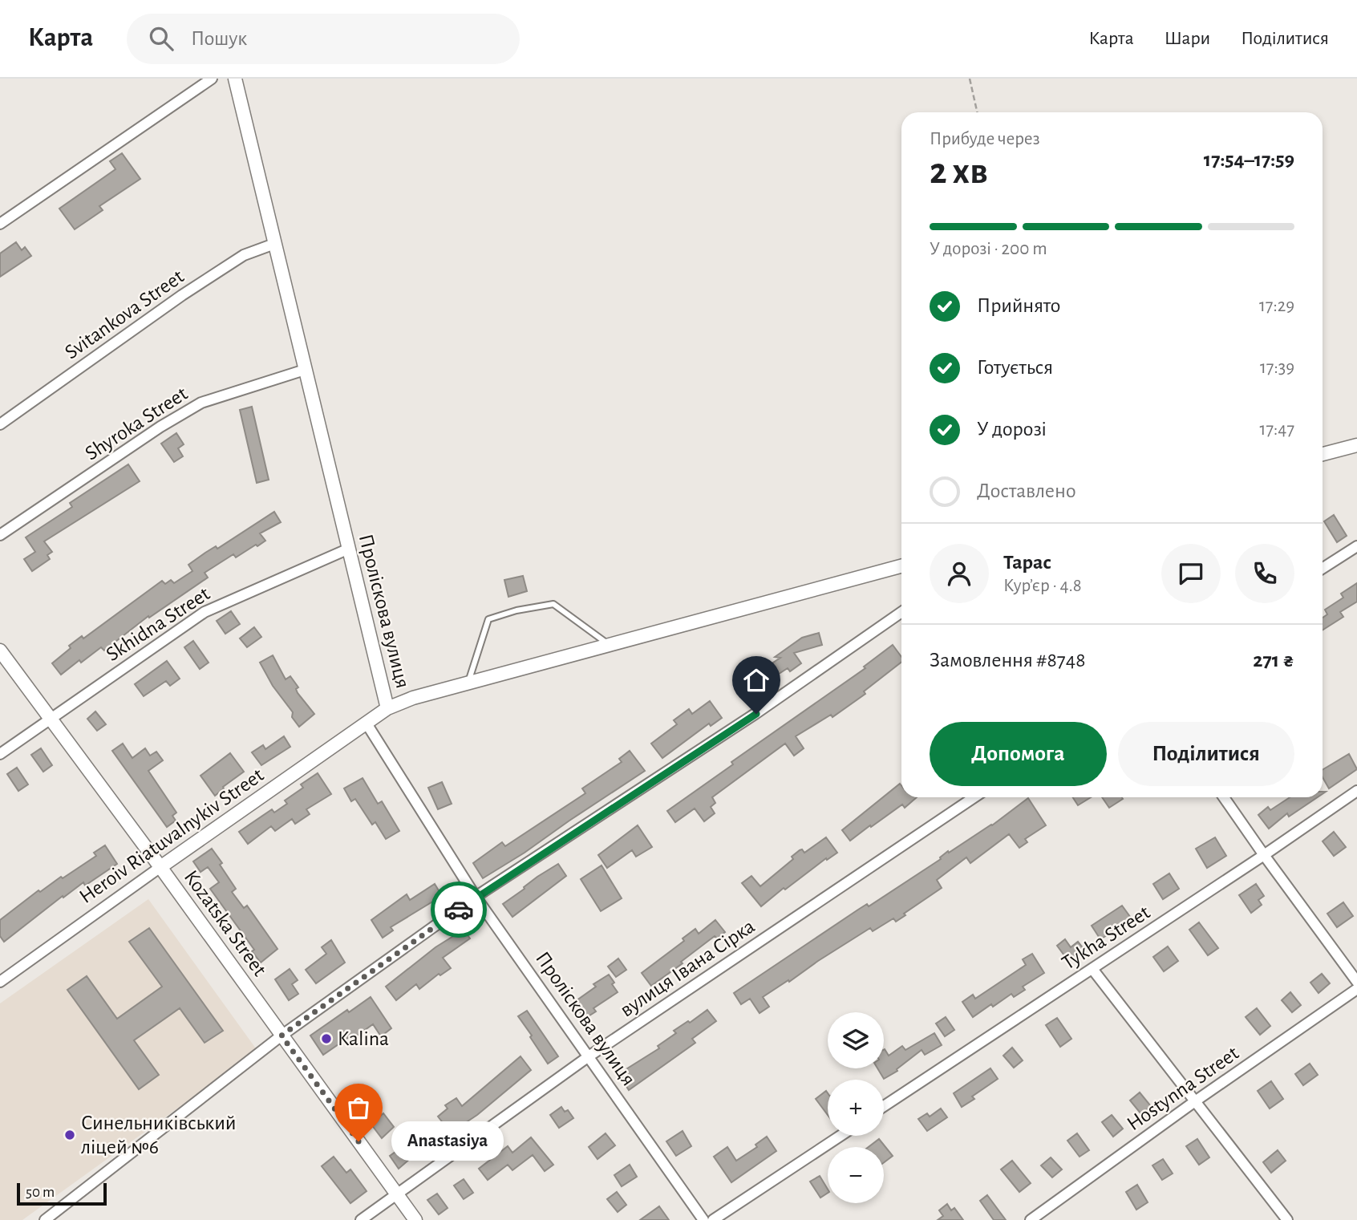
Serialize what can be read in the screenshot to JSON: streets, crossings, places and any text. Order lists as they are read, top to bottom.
{
  "streets": {
    "street": [
      "Svitankova Street",
      "Shyroka Street",
      "Проліскова вулиця",
      "Skhidna Street",
      "Heroiv Riatuvalnykiv Street",
      "Kozatska Street",
      "Tykha Street",
      "вулиця Івана Сірка",
      "Hostynna Street"
    ]
  },
  "crossings": [
    ["Svitankova Street", "Проліскова вулиця"],
    ["Shyroka Street", "Проліскова вулиця"],
    ["Проліскова вулиця", "Skhidna Street"],
    ["Проліскова вулиця", "Heroiv Riatuvalnykiv Street"],
    ["Проліскова вулиця", "вулиця Івана Сірка"],
    ["Skhidna Street", "Kozatska Street"],
    ["Heroiv Riatuvalnykiv Street", "Kozatska Street"],
    ["Kozatska Street", "вулиця Івана Сірка"]
  ],
  "places": ["Kalina", "Синельниківський ліцей №6", "Anastasiya"],
  "scale_bar": "50 m",
  "page": {
    "header": "Карта",
    "search": "Пошук",
    "nav": ["Карта", "Шари", "Поділитися"],
    "heading": ["2 хв", "Прибуде через", "17:54–17:59"],
    "panel": [
      "Тарас",
      "Кур’єр · 4.8",
      "Замовлення #8748",
      "271 ₴"
    ],
    "bar": "У дорозі · 200 m",
    "list": [
      ["Прийнято", "17:29"],
      ["Готується", "17:39"],
      ["У дорозі", "17:47"],
      "Доставлено"
    ],
    "buttons": ["Допомога", "Поділитися"],
    "map_buttons": ["+", "−"],
    "bubble": "Anastasiya",
    "scale": "50 m"
  }
}
